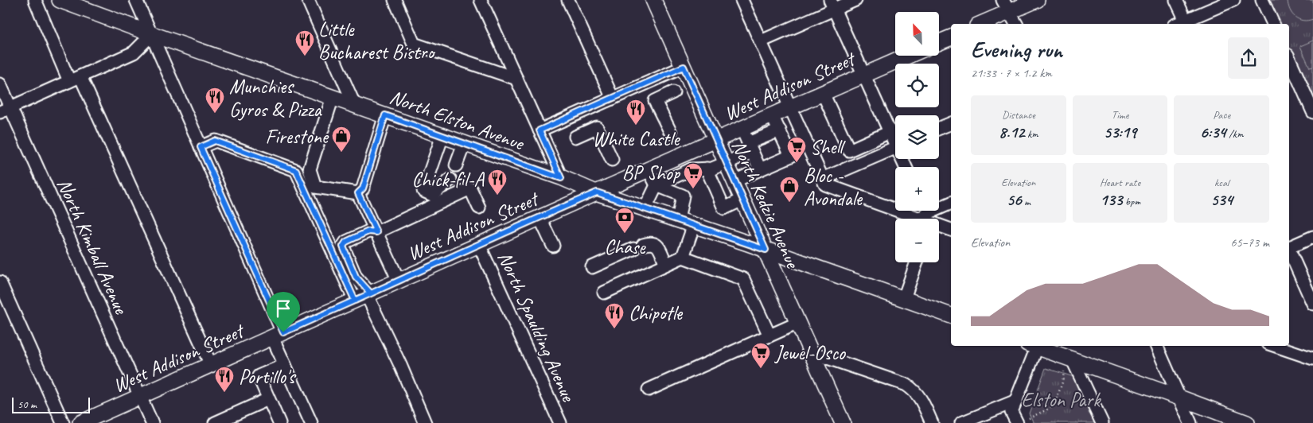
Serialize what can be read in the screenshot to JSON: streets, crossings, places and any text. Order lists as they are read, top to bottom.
{
  "streets": {
    "main road": ["West Addison Street", "North Elston Avenue", "North Kedzie Avenue"],
    "street": ["North Kimball Avenue", "North Spaulding Avenue"]
  },
  "crossings": [
    ["West Addison Street", "North Elston Avenue"],
    ["West Addison Street", "North Kedzie Avenue"],
    ["West Addison Street", "North Kimball Avenue"],
    ["West Addison Street", "North Spaulding Avenue"],
    ["North Elston Avenue", "North Kedzie Avenue"]
  ],
  "parks": ["Elston Park"],
  "places": {
    "restaurant": [
      "Little Bucharest Bistro",
      "Munchies Gyros & Pizza",
      "White Castle",
      "Chick-fil-A",
      "Chipotle",
      "Portillo's"
    ],
    "shop": ["Firestone", "Bloc - Avondale"],
    "supermarket": ["Shell", "BP Shop", "Jewel-Osco"],
    "bank": ["Chase"]
  },
  "scale_bar": "50 m",
  "north": "top left",
  "page": {
    "map_buttons": ["+", "−"],
    "heading": ["Evening run", "21:33 · 7 × 1.2 km"],
    "stats": [
      ["Distance", "8.12 km"],
      ["Time", "53:19"],
      ["Pace", "6:34 /km"],
      ["Elevation", "56 m"],
      ["Heart rate", "133 bpm"],
      ["kcal", "534"]
    ],
    "chart": ["Elevation", "65–73 m"],
    "scale": "50 m"
  }
}
